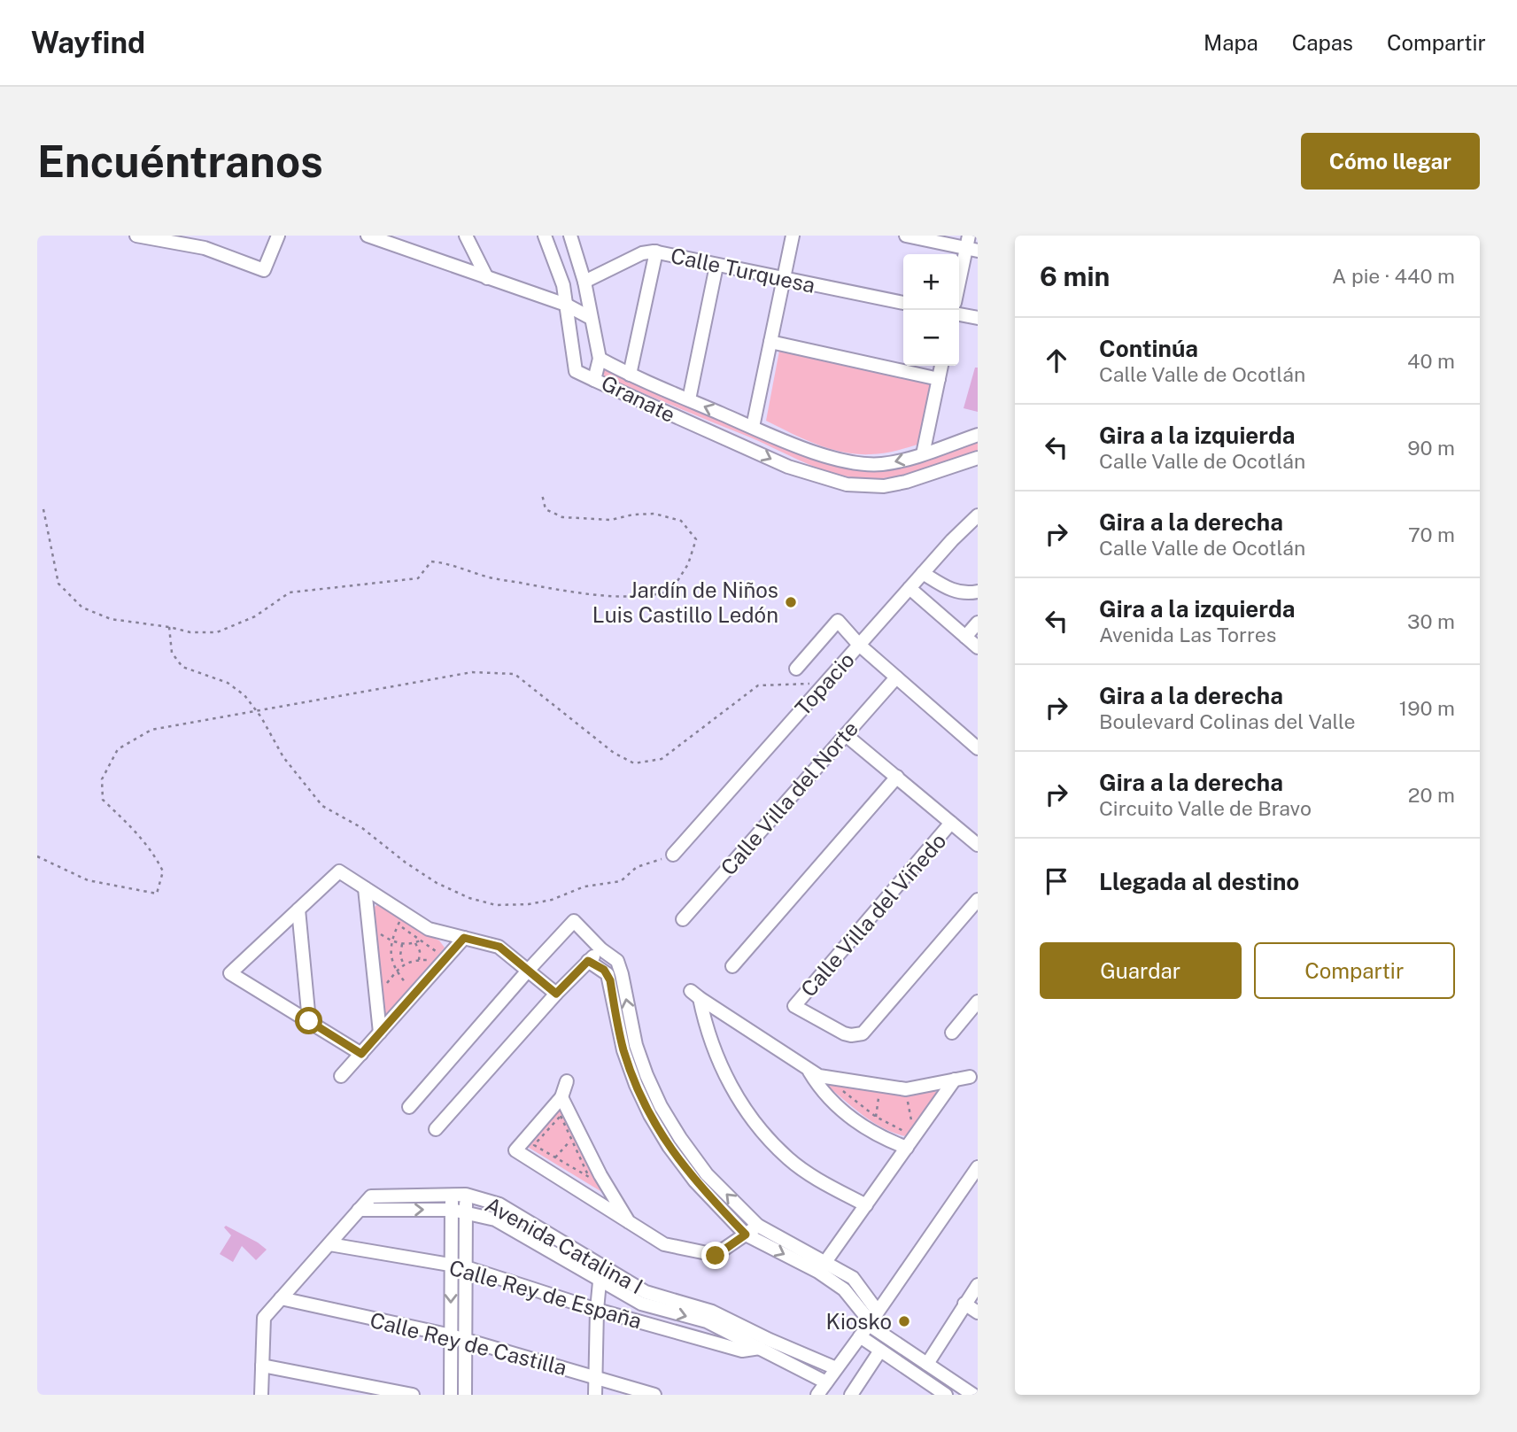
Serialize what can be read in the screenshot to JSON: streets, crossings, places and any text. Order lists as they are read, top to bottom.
{
  "streets": {
    "street": [
      "Calle Turquesa",
      "Granate",
      "Topacio",
      "Calle Villa del Norte",
      "Calle Villa del Viñedo",
      "Avenida Catalina I",
      "Calle Rey de España",
      "Calle Rey de Castilla"
    ]
  },
  "crossings": [
    ["Avenida Catalina I", "Calle Rey de España"],
    ["Avenida Catalina I", "Calle Rey de Castilla"]
  ],
  "places": ["Jardín de Niños Luis Castillo Ledón", "Kiosko"],
  "page": {
    "header": "Wayfind",
    "nav": ["Mapa", "Capas", "Compartir"],
    "buttons": [
      "Cómo llegar",
      ["Guardar", "Compartir"]
    ],
    "title": "Encuéntranos",
    "heading": ["6 min", "A pie · 440 m"],
    "map_buttons": ["+", "−"],
    "list": [
      ["Continúa", "Calle Valle de Ocotlán", "40 m"],
      ["Gira a la izquierda", "Calle Valle de Ocotlán", "90 m"],
      ["Gira a la derecha", "Calle Valle de Ocotlán", "70 m"],
      ["Gira a la izquierda", "Avenida Las Torres", "30 m"],
      ["Gira a la derecha", "Boulevard Colinas del Valle", "190 m"],
      ["Gira a la derecha", "Circuito Valle de Bravo", "20 m"],
      "Llegada al destino"
    ]
  }
}
